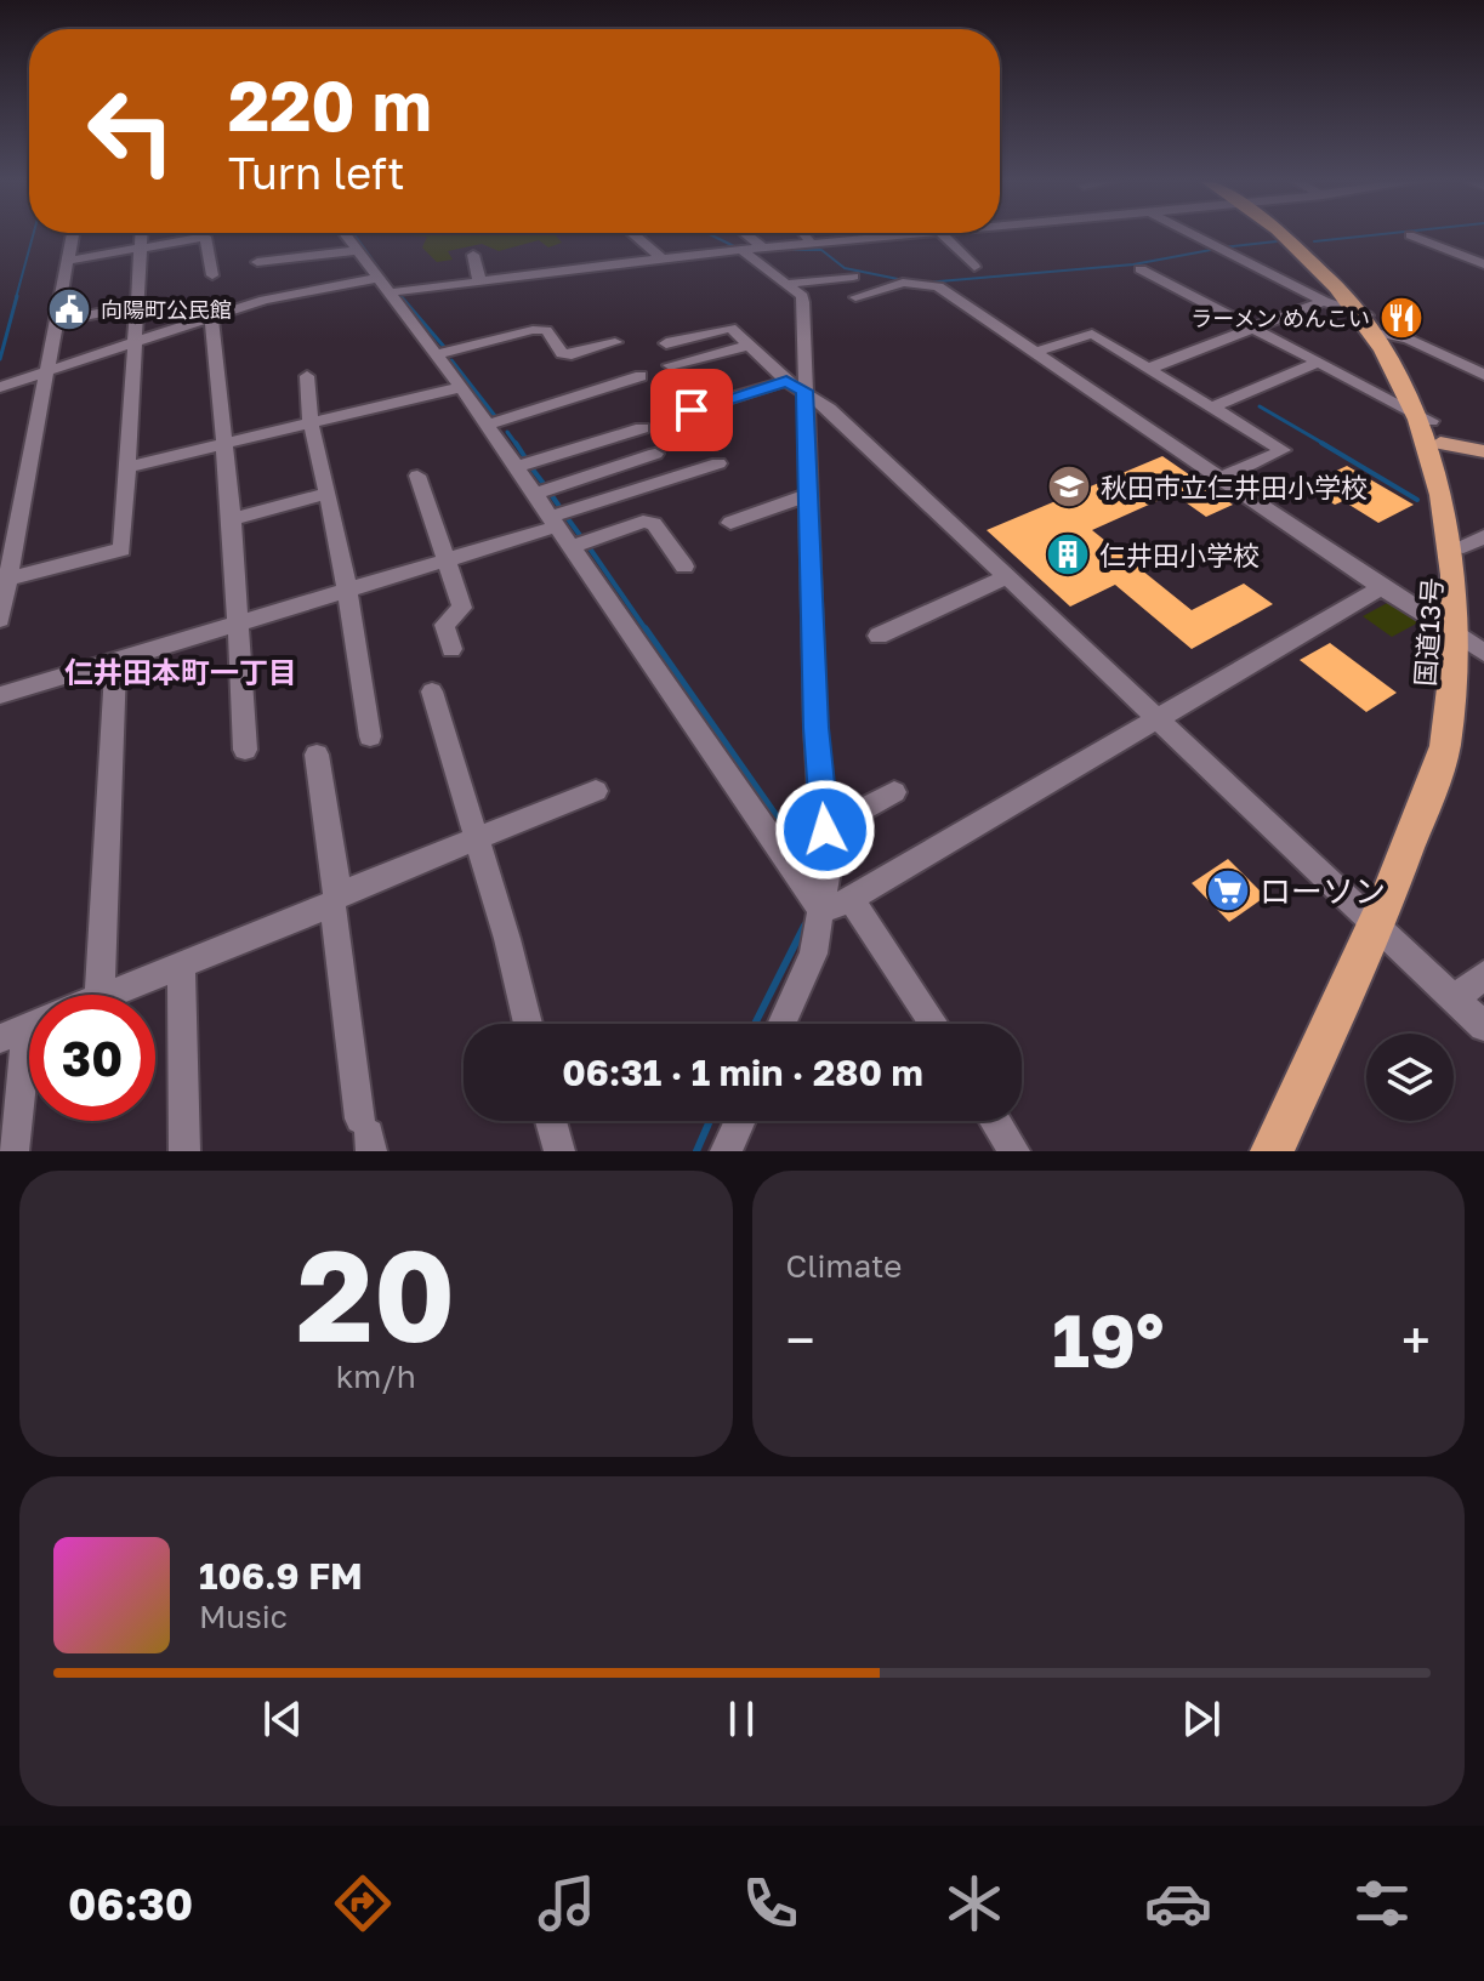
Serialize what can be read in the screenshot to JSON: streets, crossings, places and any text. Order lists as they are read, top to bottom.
{
  "streets": {
    "highway": ["国道13号"]
  },
  "districts": ["仁井田本町一丁目"],
  "places": {
    "public building": ["向陽町公民館"],
    "restaurant": ["ラーメン めんこい"],
    "school or university": ["秋田市立仁井田小学校"],
    "building": ["仁井田小学校"],
    "supermarket": ["ローソン"]
  },
  "page": {
    "turn": ["220 m", "Turn left"],
    "limit": "30",
    "trip": "06:31 · 1 min · 280 m",
    "tile": [
      ["20", "km/h"],
      "Climate"
    ],
    "heat": ["−", "19°", "+"],
    "song": ["106.9 FM", "Music"],
    "tabs": "06:30"
  }
}
